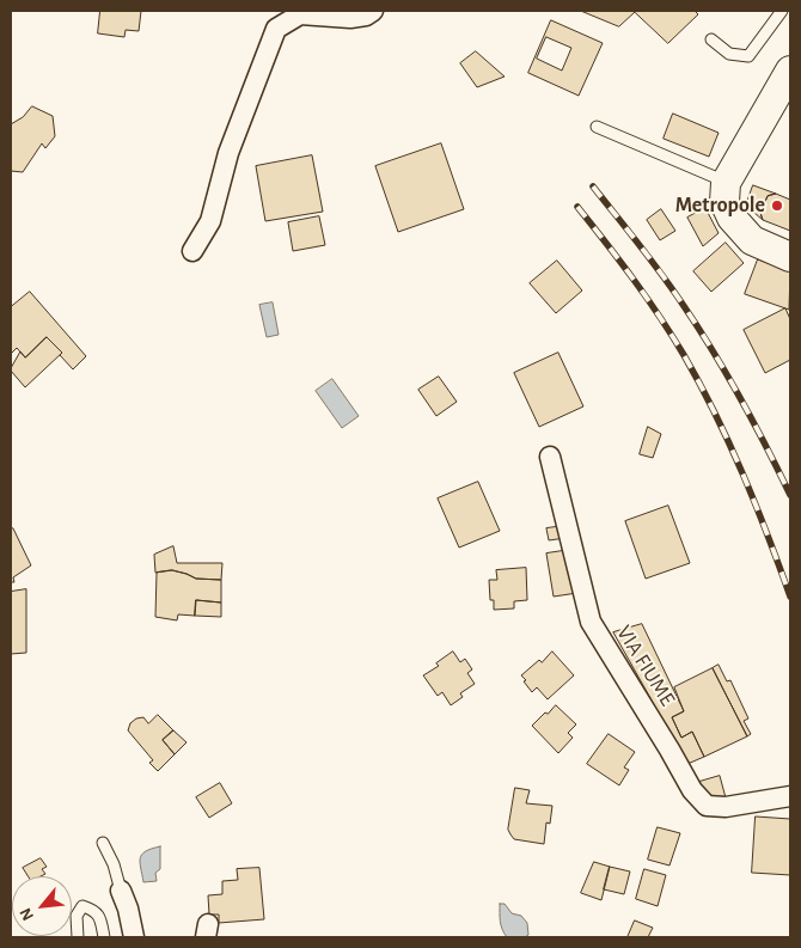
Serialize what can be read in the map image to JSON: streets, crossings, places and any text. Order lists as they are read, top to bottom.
{
  "streets": {
    "street": ["VIA FIUME"]
  },
  "places": ["Metropole"],
  "north": "bottom left"
}
